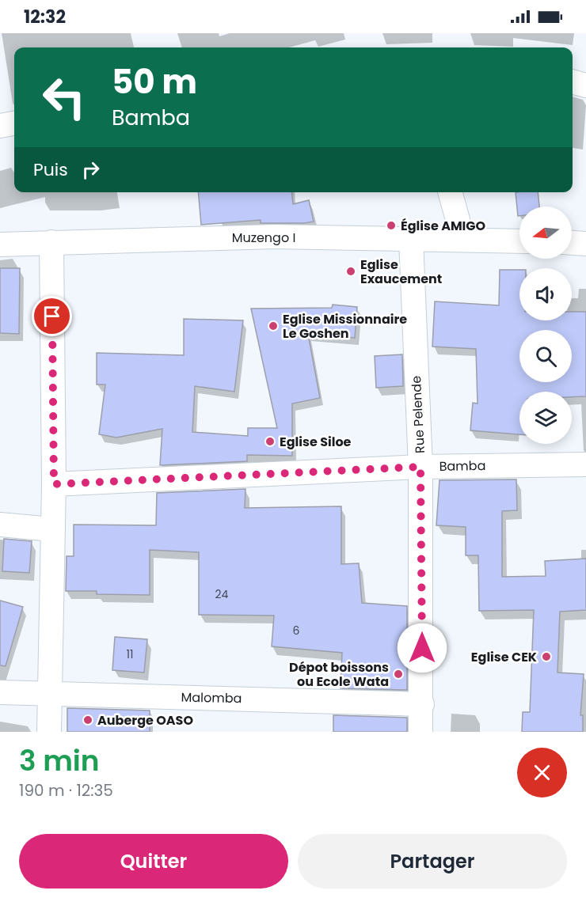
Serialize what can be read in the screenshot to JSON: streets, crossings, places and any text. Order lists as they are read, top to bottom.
{
  "streets": {
    "street": [
      "Muzengo I",
      "Rue Pelende",
      "Bamba",
      "Malomba"
    ]
  },
  "crossings": [
    ["Muzengo I", "Rue Pelende"],
    ["Rue Pelende", "Bamba"],
    ["Rue Pelende", "Malomba"]
  ],
  "places": [
    "Église AMIGO",
    "Eglise Exaucement",
    "Eglise Missionnaire Le Goshen",
    "Eglise Siloe",
    "Eglise CEK",
    "Dépot boissons ou Ecole Wata",
    "Auberge OASO"
  ],
  "house_numbers": ["24", "6", "11"],
  "north": "left",
  "page": {
    "status": "12:32",
    "turn": ["50 m", "Bamba"],
    "then": "Puis",
    "heading": ["3 min", "190 m · 12:35"],
    "buttons": ["Quitter", "Partager"]
  }
}
